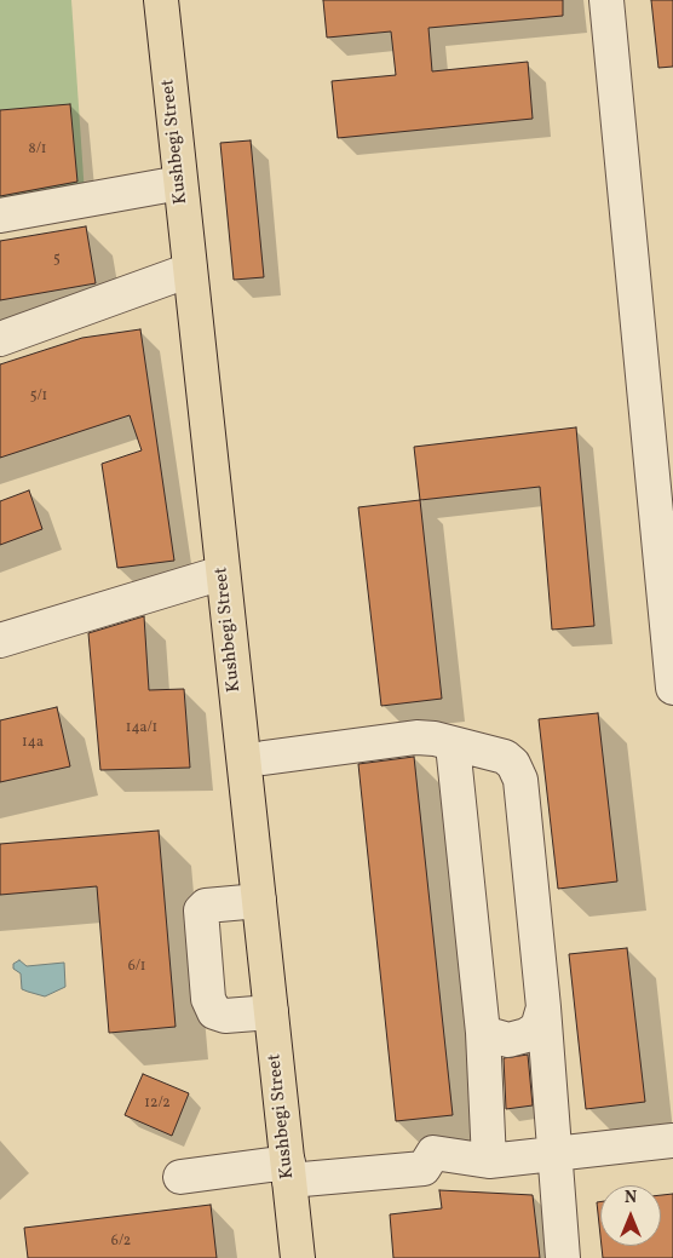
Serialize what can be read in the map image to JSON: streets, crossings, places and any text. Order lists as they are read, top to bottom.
{
  "streets": {
    "main road": ["Kushbegi Street"]
  },
  "house_numbers": [
    "8/1",
    "5",
    "5/1",
    "14a/1",
    "14a",
    "6/1",
    "12/2",
    "6/2"
  ],
  "north": "top"
}
